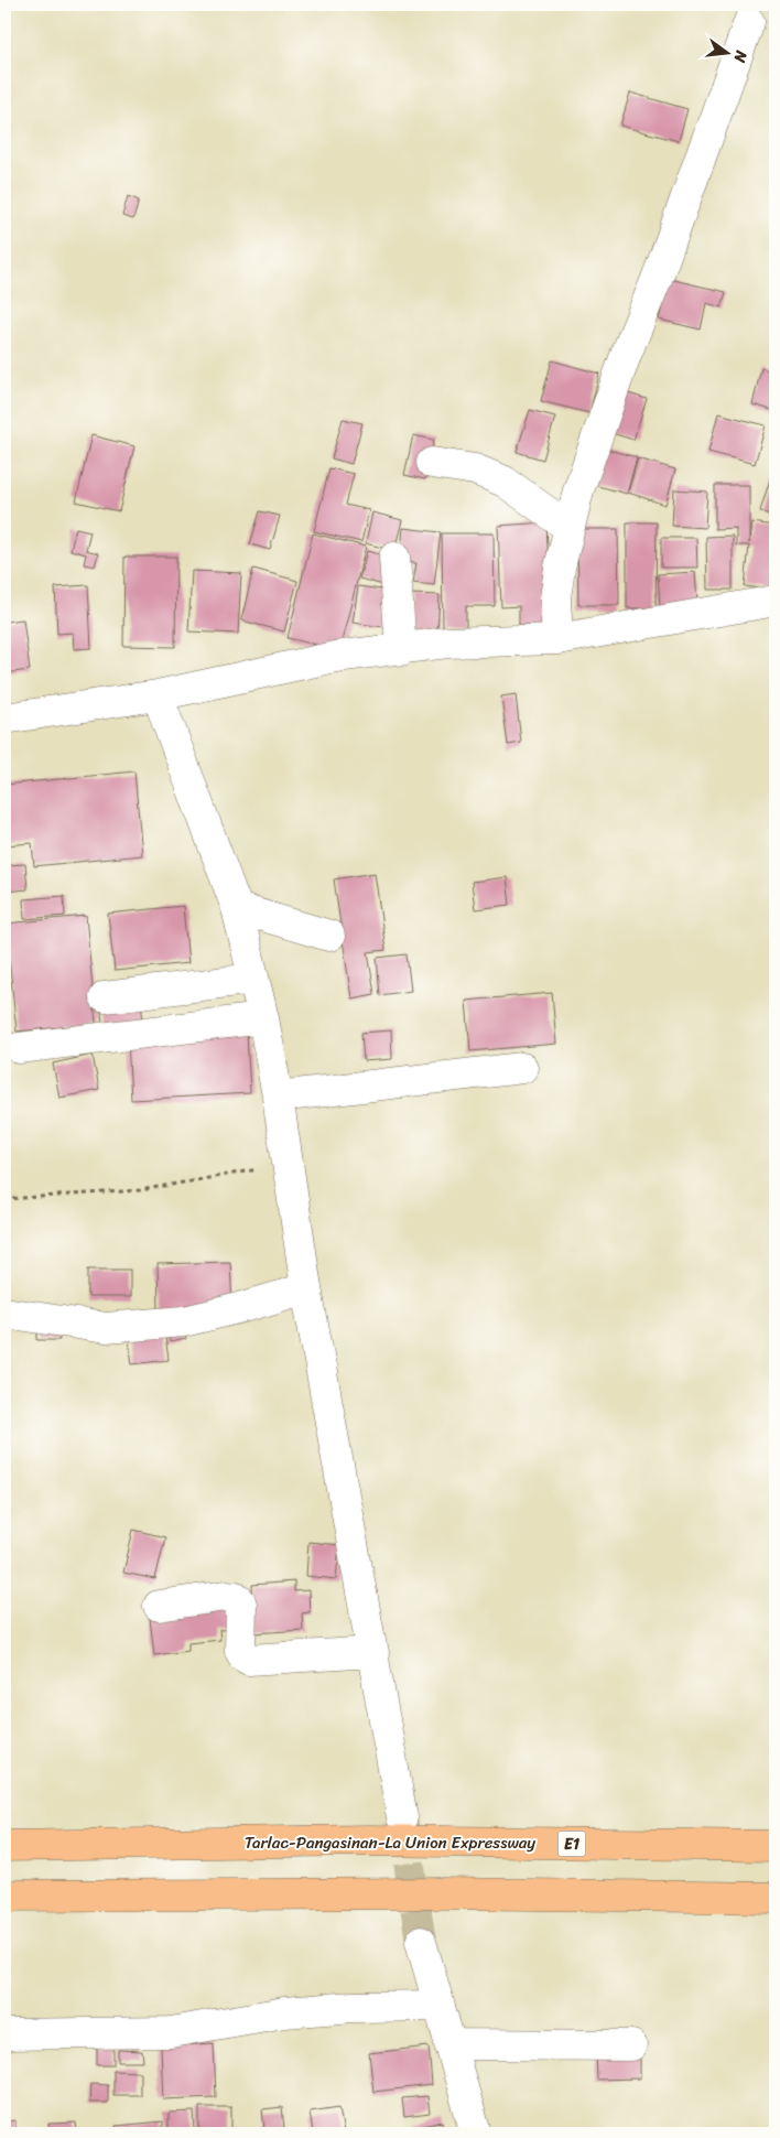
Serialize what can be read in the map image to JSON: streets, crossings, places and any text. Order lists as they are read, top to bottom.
{
  "streets": {
    "highway": ["Tarlac-Pangasinan-La Union Expressway", "E1"]
  },
  "north": "right"
}
